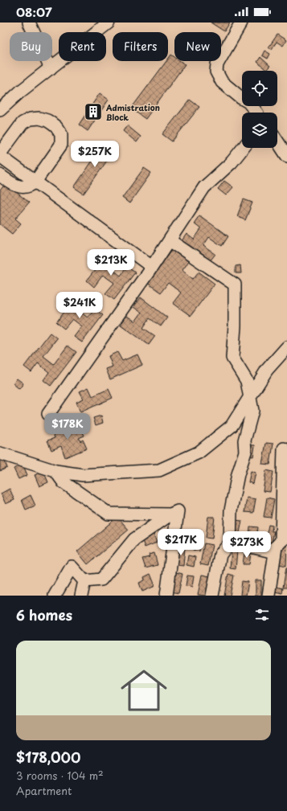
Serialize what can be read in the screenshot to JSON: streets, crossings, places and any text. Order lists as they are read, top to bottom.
{
  "places": {
    "building": ["Admistration Block"]
  },
  "page": {
    "status": "08:07",
    "chip": [
      "Buy",
      "Rent",
      "Filters",
      "New"
    ],
    "price": [
      "$257K",
      "$213K",
      "$241K",
      "$178K",
      "$217K",
      "$273K"
    ],
    "heading": "6 homes",
    "list": [
      {
        "name": "$178,000",
        "note": "3 rooms · 104 m² · Apartment"
      }
    ]
  }
}
